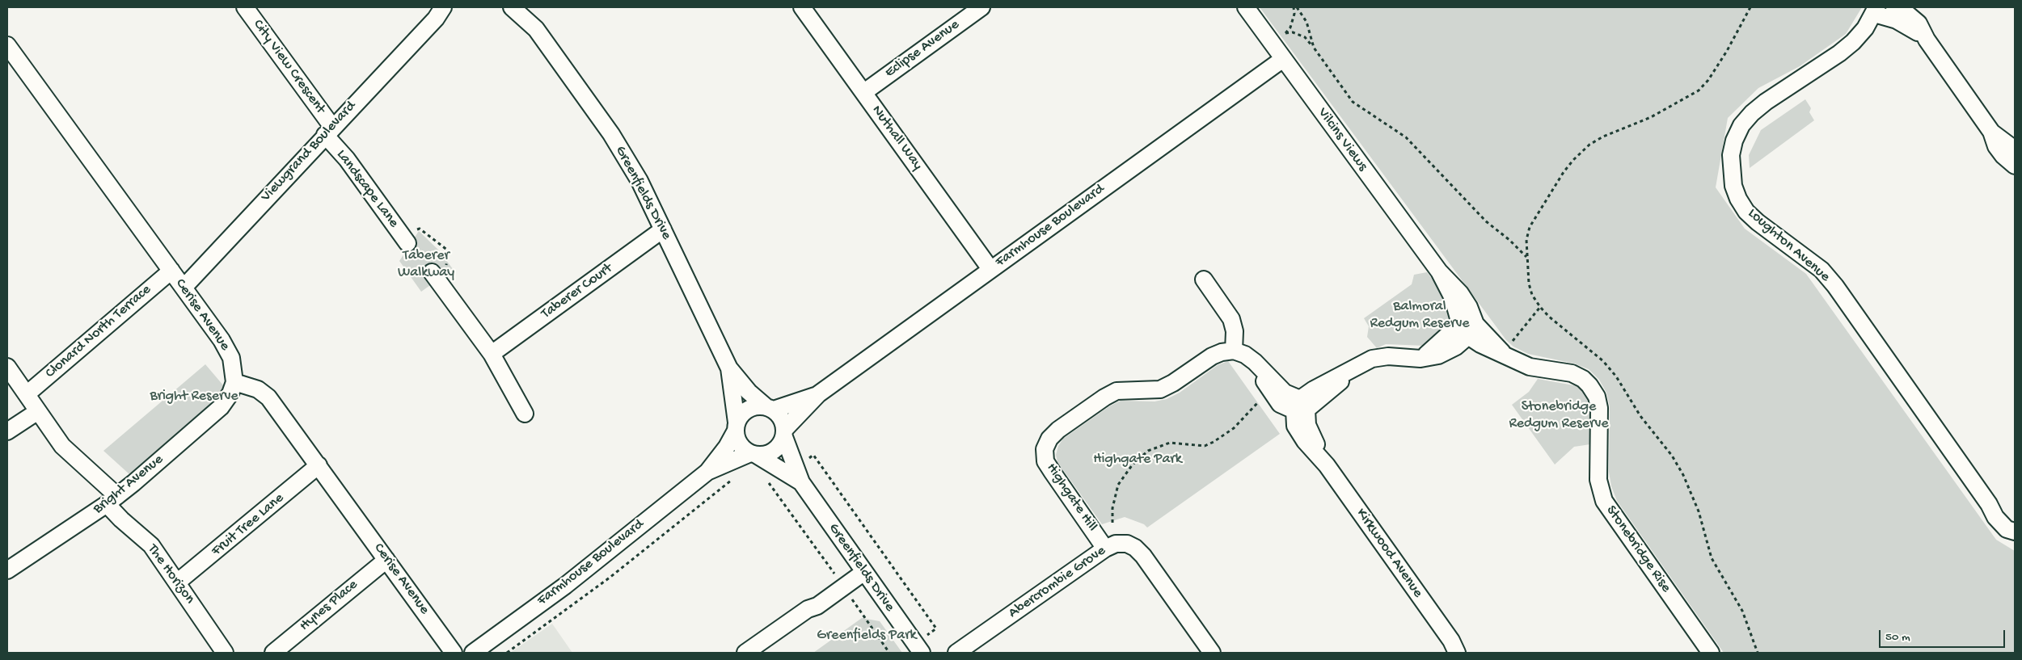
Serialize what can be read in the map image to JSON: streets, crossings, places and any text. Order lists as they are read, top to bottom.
{
  "streets": {
    "street": [
      "Eclipse Avenue",
      "City View Crescent",
      "Nuthall Way",
      "Vilcins Views",
      "Viewgrand Boulevard",
      "Landscape Lane",
      "Greenfields Drive",
      "Farmhouse Boulevard",
      "Loughton Avenue",
      "Taberer Court",
      "Cerise Avenue",
      "Clonard North Terrace",
      "Bright Avenue",
      "Highgate Hill",
      "Fruit Tree Lane",
      "Stonebridge Rise",
      "Kirkwood Avenue",
      "The Horizon",
      "Abercrombie Grove",
      "Hynes Place"
    ]
  },
  "crossings": [
    ["Eclipse Avenue", "Nuthall Way"],
    ["City View Crescent", "Viewgrand Boulevard"],
    ["City View Crescent", "Landscape Lane"],
    ["Nuthall Way", "Farmhouse Boulevard"],
    ["Vilcins Views", "Farmhouse Boulevard"],
    ["Vilcins Views", "Stonebridge Rise"],
    ["Viewgrand Boulevard", "Landscape Lane"],
    ["Viewgrand Boulevard", "Cerise Avenue"],
    ["Greenfields Drive", "Farmhouse Boulevard"],
    ["Greenfields Drive", "Taberer Court"],
    ["Cerise Avenue", "Clonard North Terrace"],
    ["Cerise Avenue", "Bright Avenue"],
    ["Cerise Avenue", "Fruit Tree Lane"],
    ["Cerise Avenue", "Hynes Place"],
    ["Clonard North Terrace", "The Horizon"],
    ["Bright Avenue", "The Horizon"],
    ["Highgate Hill", "Abercrombie Grove"],
    ["Fruit Tree Lane", "The Horizon"]
  ],
  "parks": [
    "Taberer Walkway",
    "Balmoral Redgum Reserve",
    "Bright Reserve",
    "Stonebridge Redgum Reserve",
    "Highgate Park",
    "Greenfields Park"
  ],
  "scale_bar": "50 m"
}
